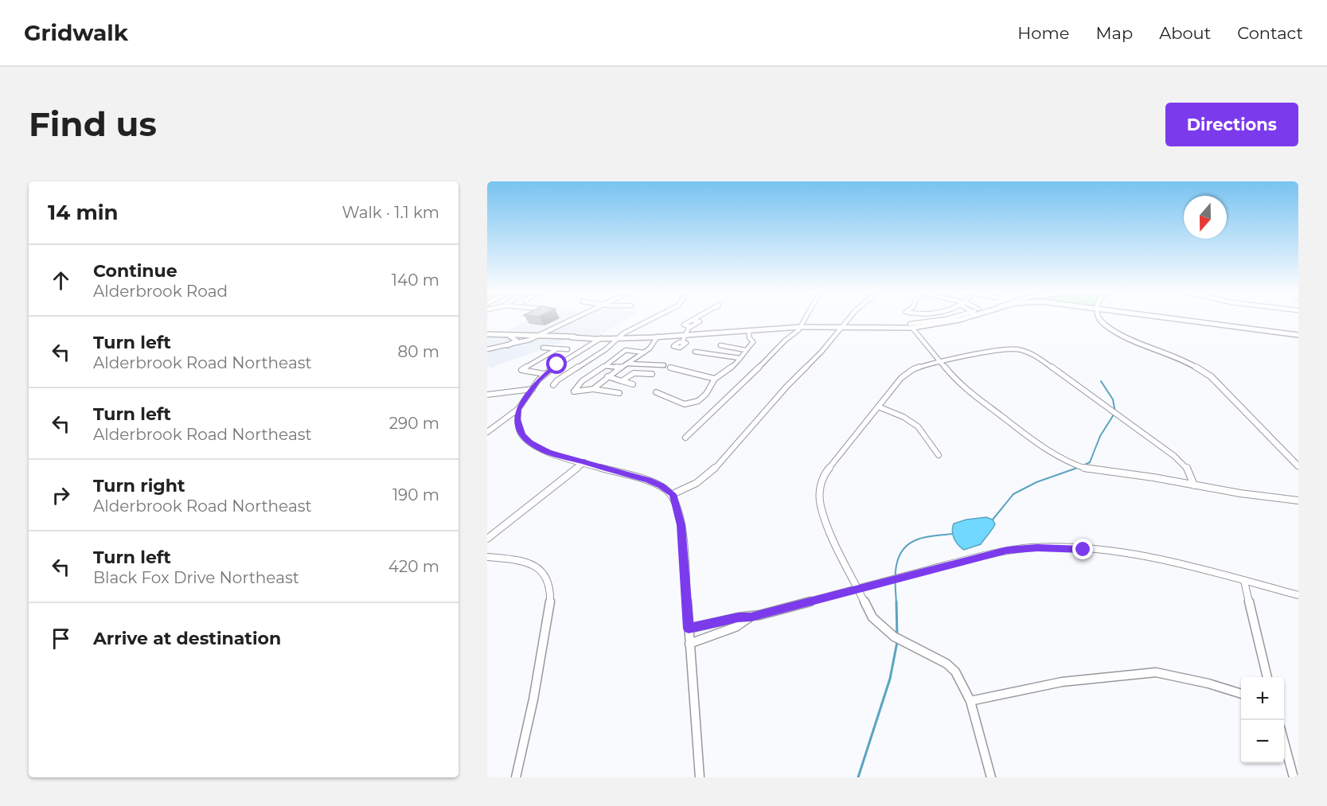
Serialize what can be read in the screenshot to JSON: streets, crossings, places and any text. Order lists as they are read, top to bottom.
{
  "north": "bottom",
  "page": {
    "header": "Gridwalk",
    "nav": [
      "Home",
      "Map",
      "About",
      "Contact"
    ],
    "buttons": "Directions",
    "title": "Find us",
    "heading": ["14 min", "Walk · 1.1 km"],
    "list": [
      ["Continue", "Alderbrook Road", "140 m"],
      ["Turn left", "Alderbrook Road Northeast", "80 m"],
      ["Turn left", "Alderbrook Road Northeast", "290 m"],
      ["Turn right", "Alderbrook Road Northeast", "190 m"],
      ["Turn left", "Black Fox Drive Northeast", "420 m"],
      "Arrive at destination"
    ],
    "map_buttons": ["+", "−"]
  }
}
